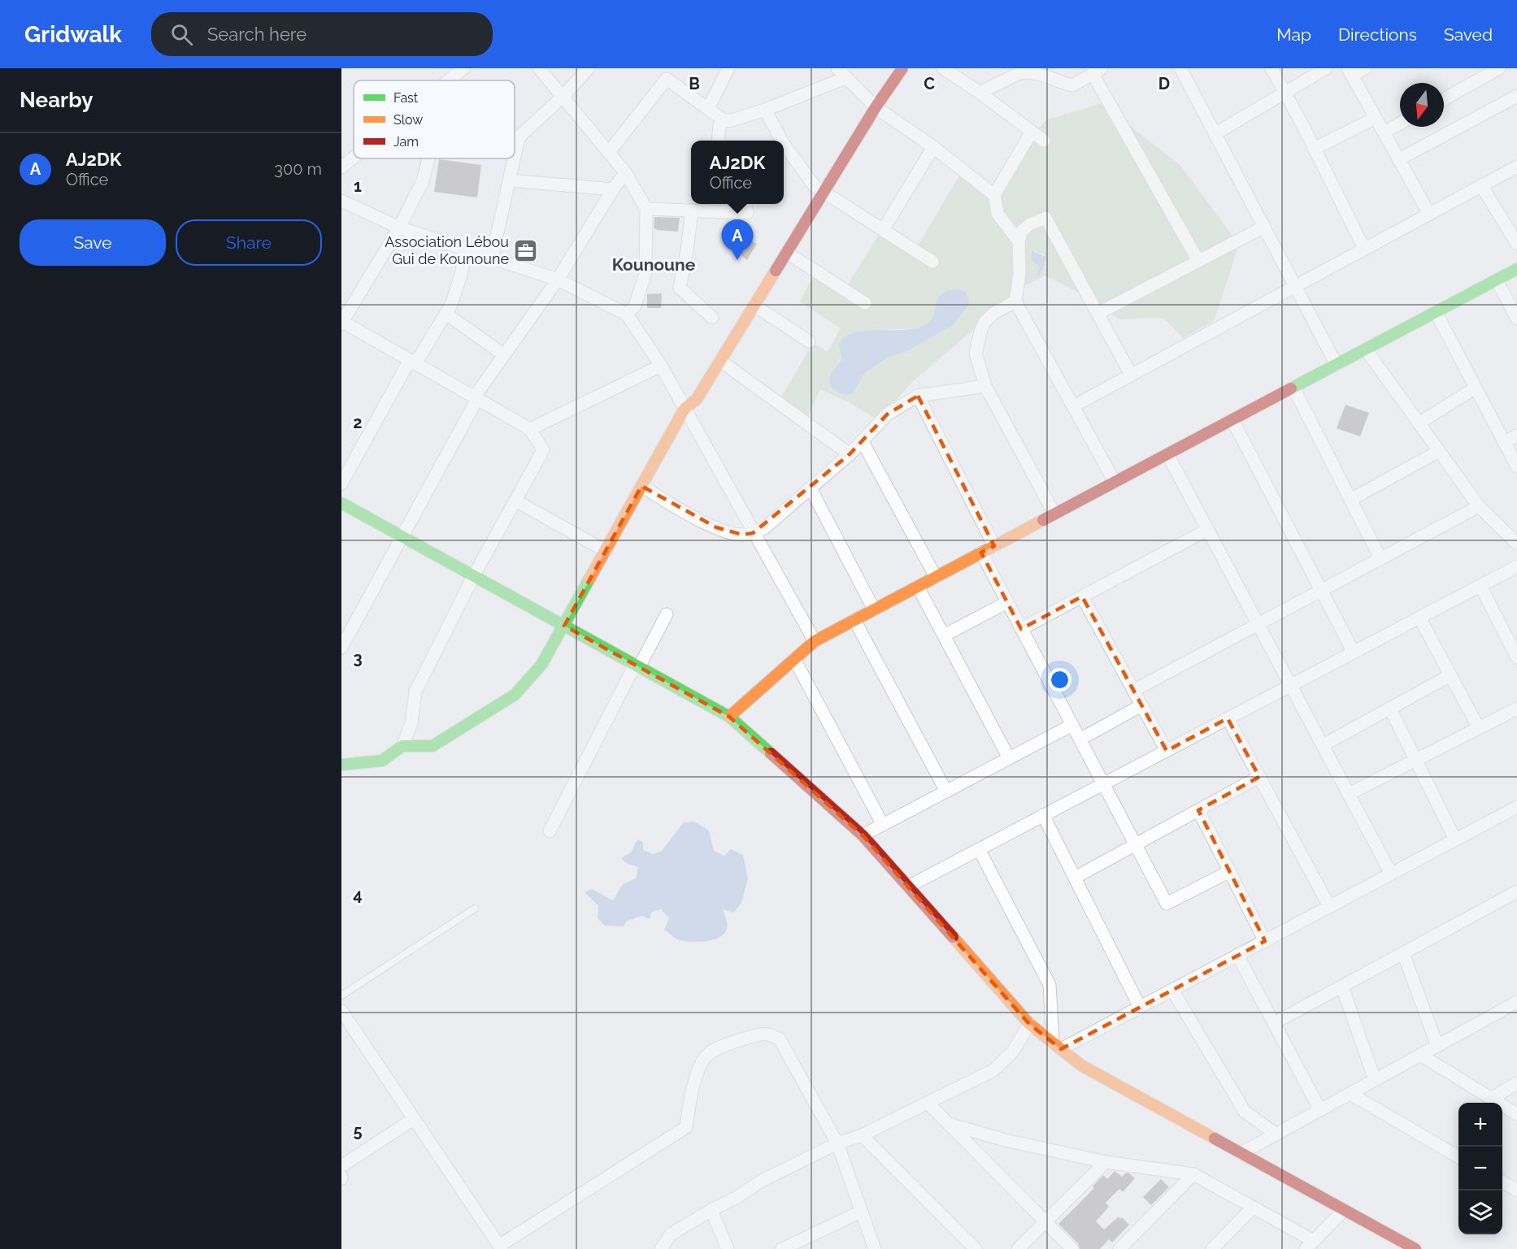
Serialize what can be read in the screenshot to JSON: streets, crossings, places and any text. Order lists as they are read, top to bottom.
{
  "districts": ["Kounoune"],
  "places": {
    "office": ["Association Lébou Gui de Kounoune"]
  },
  "legend": ["Fast", "Slow", "Jam"],
  "north": "bottom",
  "page": {
    "header": "Gridwalk",
    "search": "Search here",
    "nav": ["Map", "Directions", "Saved"],
    "heading": "Nearby",
    "list": [
      {
        "mark": "A",
        "name": "AJ2DK",
        "note": "Office",
        "value": "300 m"
      }
    ],
    "popup": ["AJ2DK", "Office"],
    "buttons": ["Save", "Share"],
    "pins": "A",
    "map_buttons": ["+", "−"]
  },
  "grid": {
    "columns": ["B", "C", "D"],
    "rows": [
      "1",
      "2",
      "3",
      "4",
      "5"
    ]
  }
}
